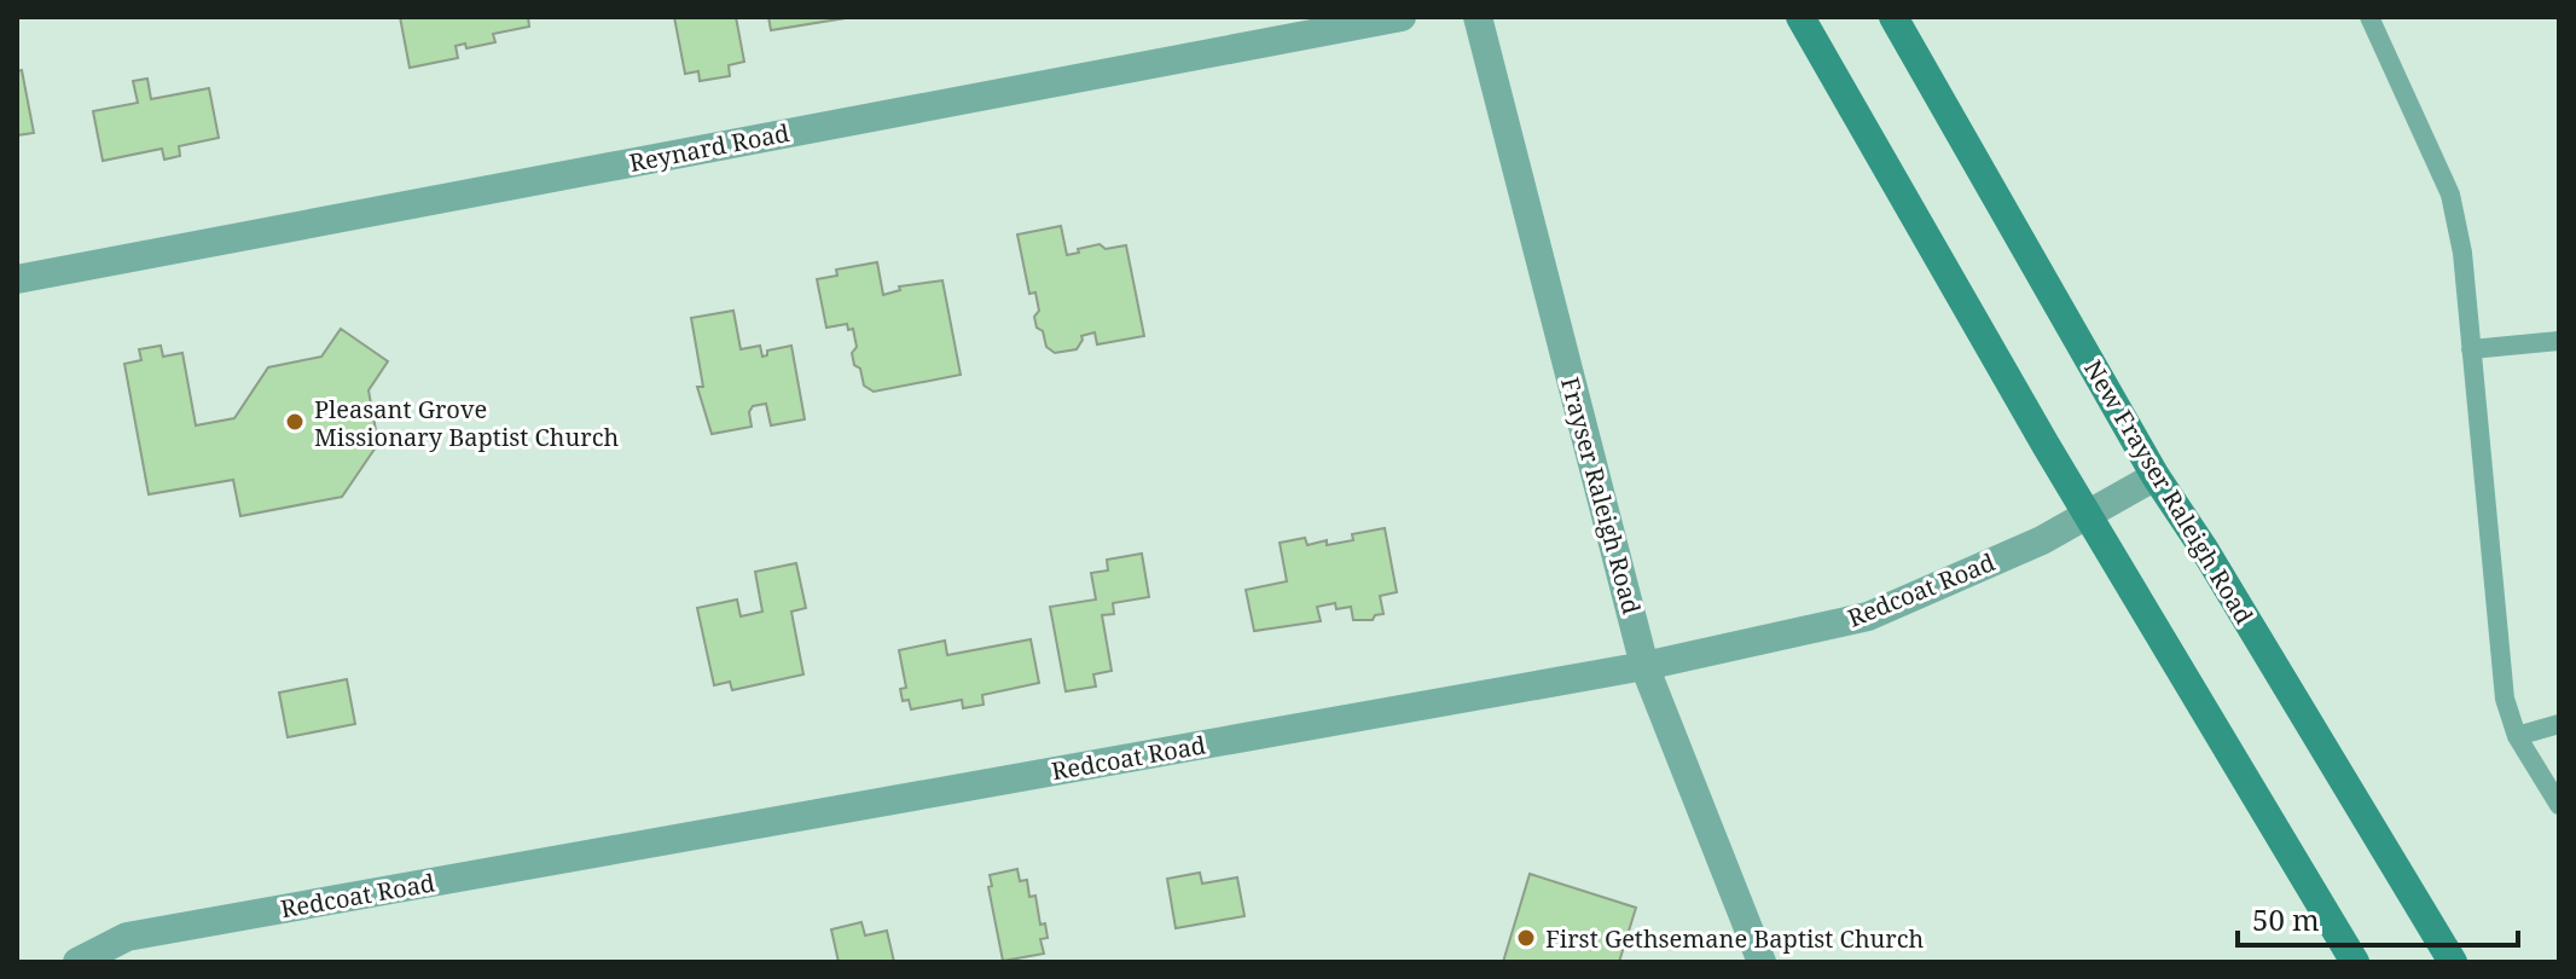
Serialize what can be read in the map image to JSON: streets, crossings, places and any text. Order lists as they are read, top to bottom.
{
  "streets": {
    "main road": ["New Frayser Raleigh Road"],
    "street": ["Reynard Road", "Frayser Raleigh Road", "Redcoat Road"]
  },
  "crossings": [
    ["New Frayser Raleigh Road", "Redcoat Road"],
    ["Frayser Raleigh Road", "Redcoat Road"]
  ],
  "places": ["Pleasant Grove Missionary Baptist Church", "First Gethsemane Baptist Church"],
  "scale_bar": "50 m"
}
